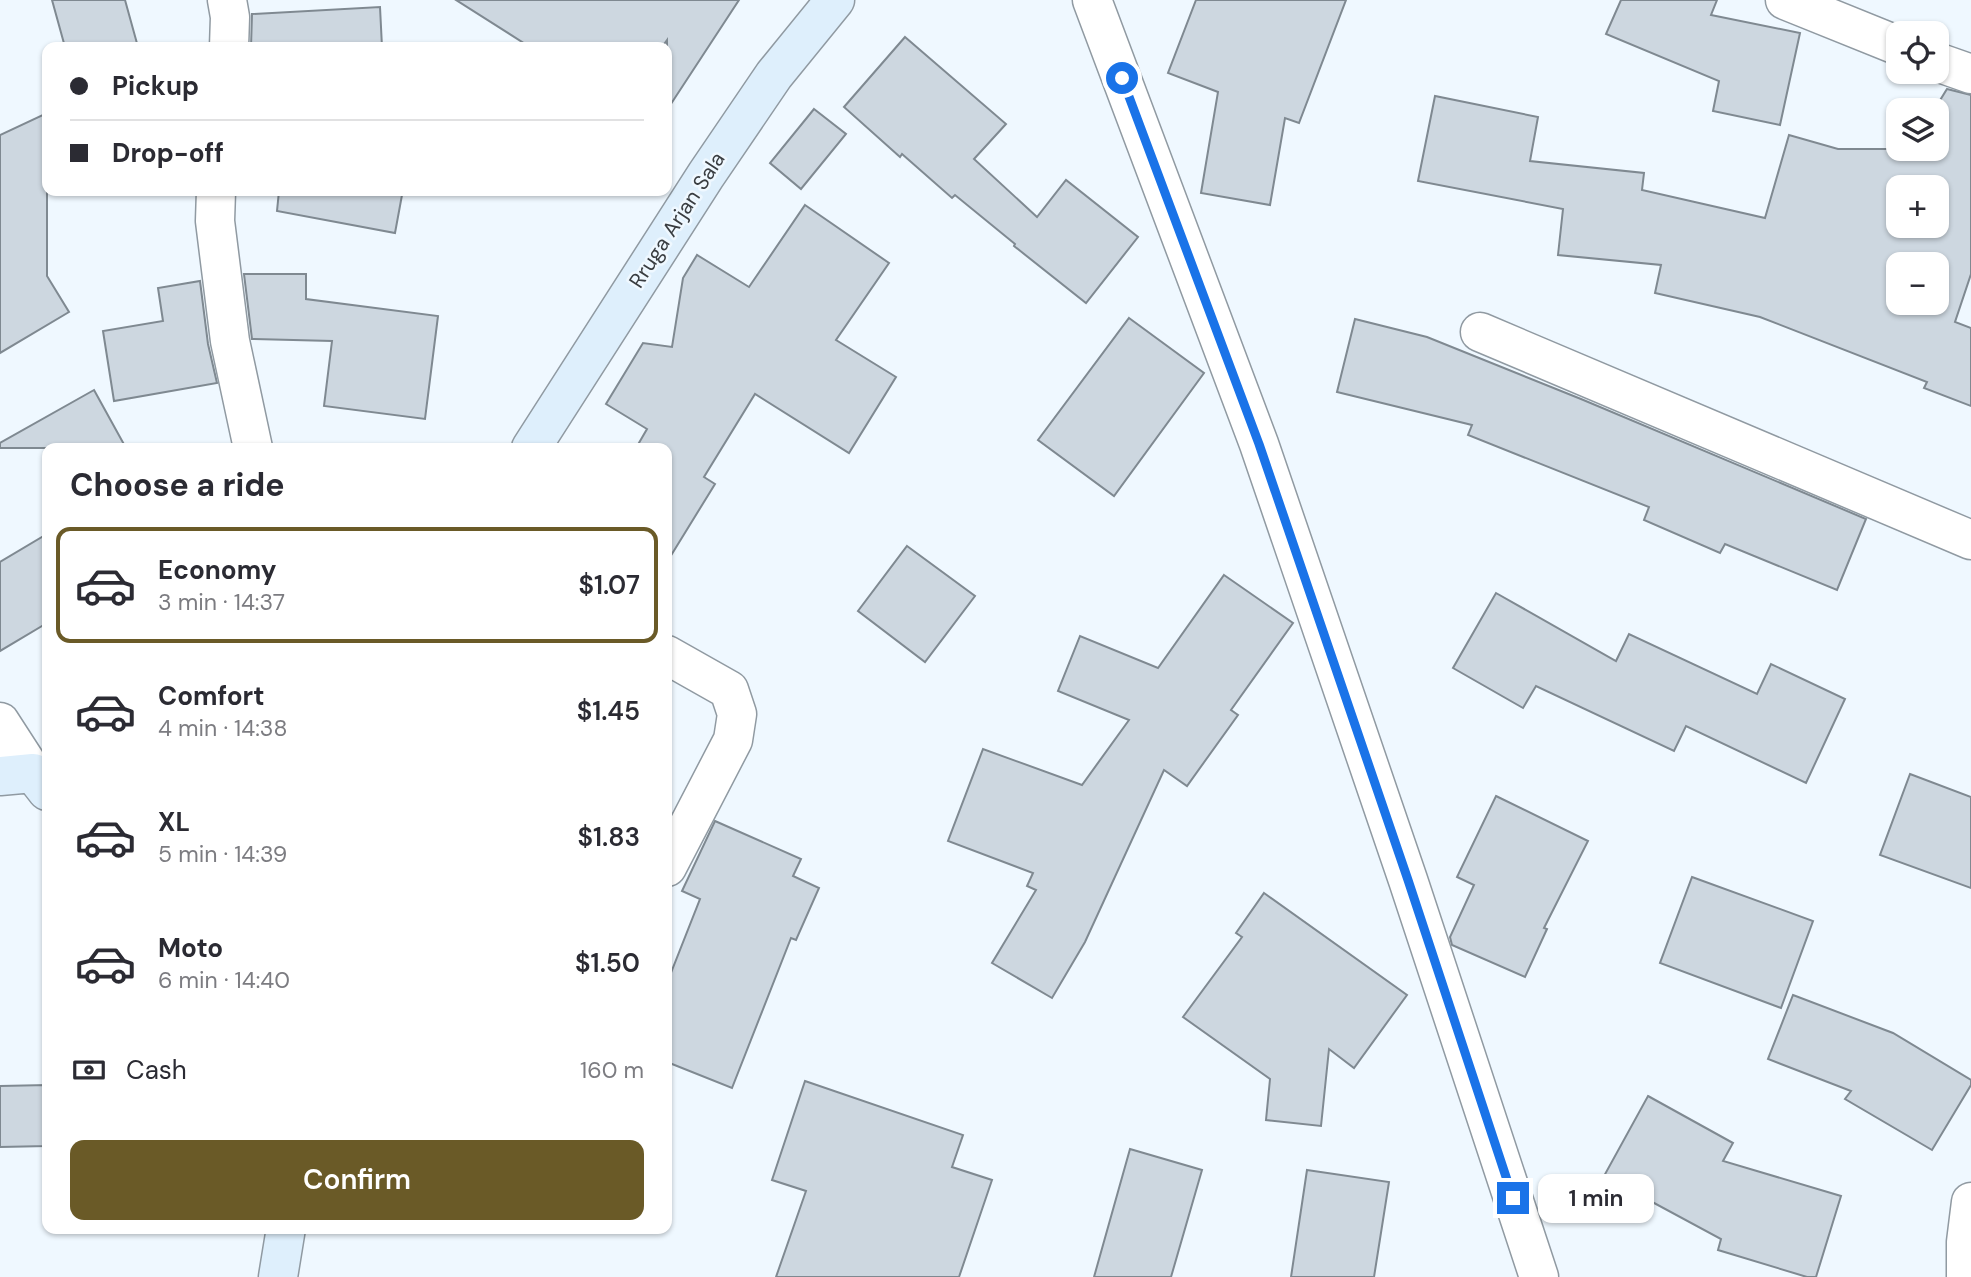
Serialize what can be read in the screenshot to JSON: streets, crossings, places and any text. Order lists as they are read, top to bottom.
{
  "streets": {
    "street": ["Rruga Arjan Sala"]
  },
  "page": {
    "map_buttons": ["+", "−"],
    "banner": ["Pickup", "Drop-off"],
    "heading": "Choose a ride",
    "list": [
      {
        "name": "Economy",
        "note": "3 min · 14:37",
        "value": "$1.07"
      },
      {
        "name": "Comfort",
        "note": "4 min · 14:38",
        "value": "$1.45"
      },
      {
        "name": "XL",
        "note": "5 min · 14:39",
        "value": "$1.83"
      },
      {
        "name": "Moto",
        "note": "6 min · 14:40",
        "value": "$1.50"
      }
    ],
    "pay": ["Cash", "160 m"],
    "buttons": "Confirm",
    "bubble": "1 min"
  }
}
